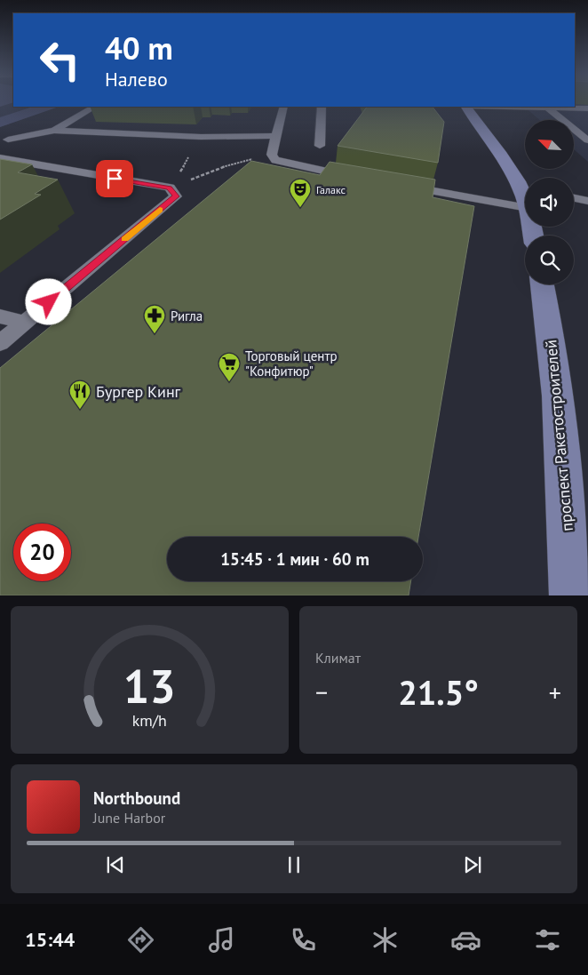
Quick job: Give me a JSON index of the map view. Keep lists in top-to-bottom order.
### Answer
{
  "streets": {
    "main road": ["проспект Ракетостроителей"]
  },
  "places": {
    "theatre": ["Галакс"],
    "pharmacy": ["Ригла"],
    "supermarket": ["Торговый центр \"Конфитюр\""],
    "restaurant": ["Бургер Кинг"]
  },
  "north": "top left",
  "page": {
    "turn": ["40 m", "Налево"],
    "limit": "20",
    "trip": "15:45 · 1 мин · 60 m",
    "tile": "Климат",
    "heat": ["−", "21.5°", "+"],
    "song": ["Northbound", "June Harbor"],
    "tabs": "15:44",
    "gauge": ["13", "km/h"]
  }
}
